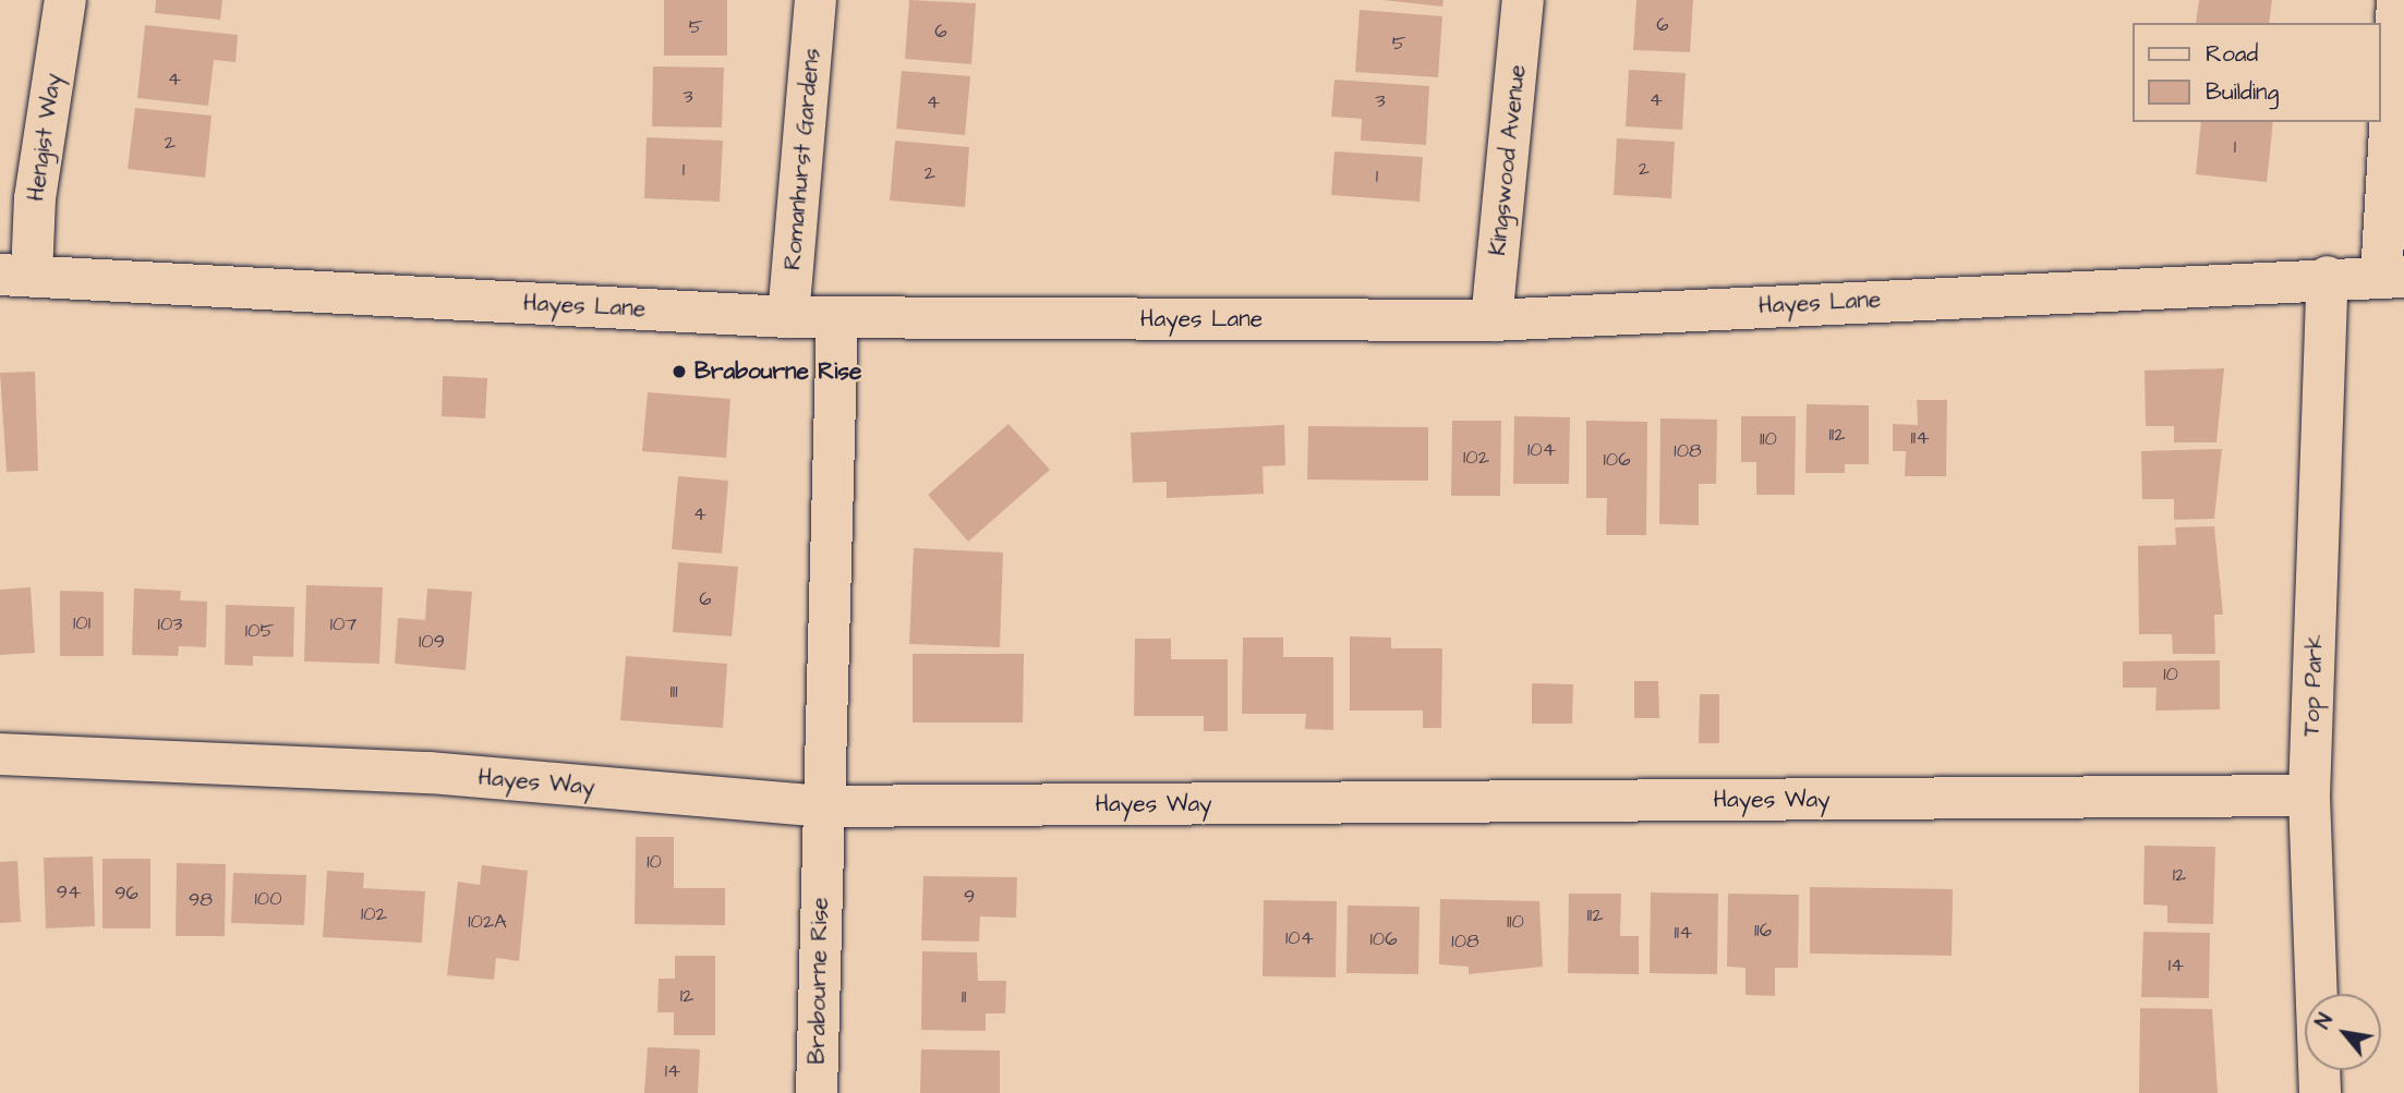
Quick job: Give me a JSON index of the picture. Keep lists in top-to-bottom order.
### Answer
{
  "streets": {
    "street": [
      "Hengist Way",
      "Romanhurst Gardens",
      "Kingswood Avenue",
      "Hayes Lane",
      "Top Park",
      "Hayes Way",
      "Brabourne Rise"
    ]
  },
  "crossings": [
    ["Hengist Way", "Hayes Lane"],
    ["Romanhurst Gardens", "Hayes Lane"],
    ["Kingswood Avenue", "Hayes Lane"],
    ["Hayes Lane", "Top Park"],
    ["Hayes Lane", "Brabourne Rise"],
    ["Top Park", "Hayes Way"],
    ["Hayes Way", "Brabourne Rise"]
  ],
  "places": ["Brabourne Rise"],
  "house_numbers": [
    "6",
    "5",
    "6",
    "5",
    "4",
    "3",
    "4",
    "3",
    "4",
    "2",
    "1",
    "2",
    "1",
    "2",
    "1",
    "112",
    "114",
    "110",
    "104",
    "108",
    "102",
    "106",
    "4",
    "6",
    "101",
    "103",
    "107",
    "105",
    "109",
    "10",
    "111",
    "10",
    "12",
    "94",
    "96",
    "9",
    "100",
    "98",
    "102",
    "112",
    "102A",
    "110",
    "116",
    "114",
    "104",
    "106",
    "108",
    "14",
    "12",
    "11",
    "14"
  ],
  "legend": ["Road", "Building"],
  "north": "top left"
}
